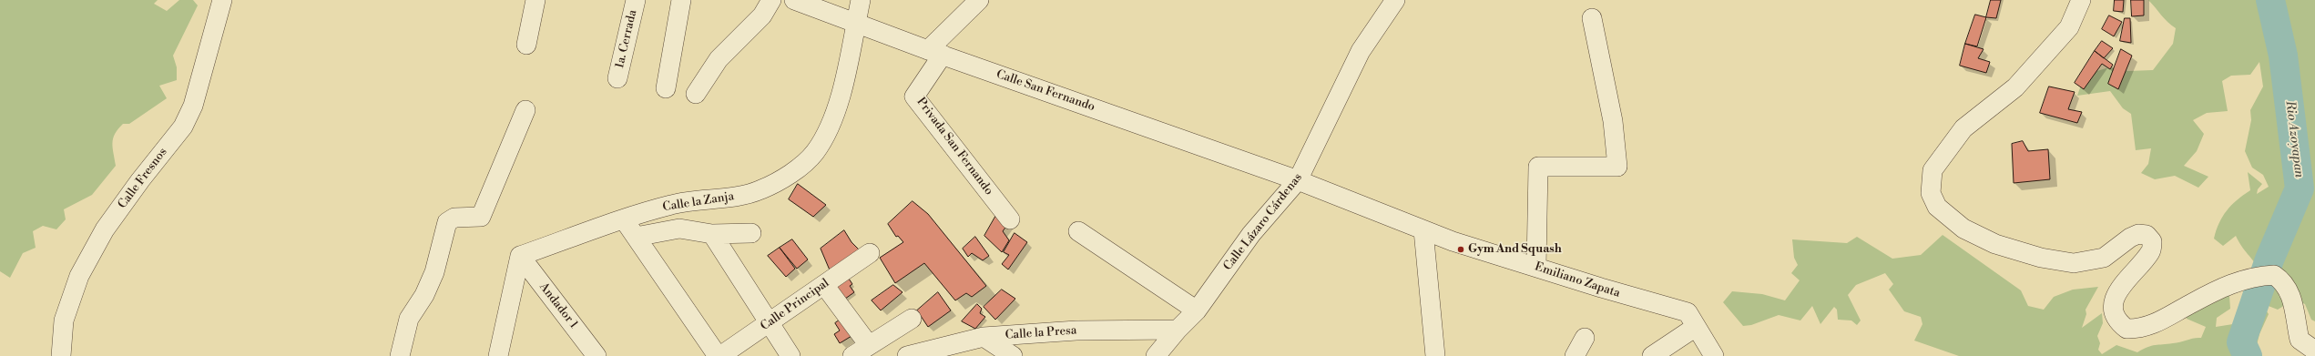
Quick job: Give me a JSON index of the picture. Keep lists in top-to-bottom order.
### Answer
{
  "streets": {
    "street": [
      "1a. Cerrada",
      "Calle San Fernando",
      "Privada San Fernando",
      "Calle Fresnos",
      "Calle la Zanja",
      "Calle Lázaro Cárdenas",
      "Emiliano Zapata",
      "Calle Principal",
      "Andador 1",
      "Calle la Presa"
    ]
  },
  "crossings": [
    ["Calle San Fernando", "Privada San Fernando"],
    ["Calle San Fernando", "Calle la Zanja"],
    ["Calle San Fernando", "Calle Lázaro Cárdenas"],
    ["Calle San Fernando", "Emiliano Zapata"],
    ["Calle la Zanja", "Andador 1"],
    ["Calle Lázaro Cárdenas", "Emiliano Zapata"],
    ["Calle Lázaro Cárdenas", "Calle la Presa"]
  ],
  "water": ["Rio Azoyapan"],
  "places": ["Gym And Squash"]
}
